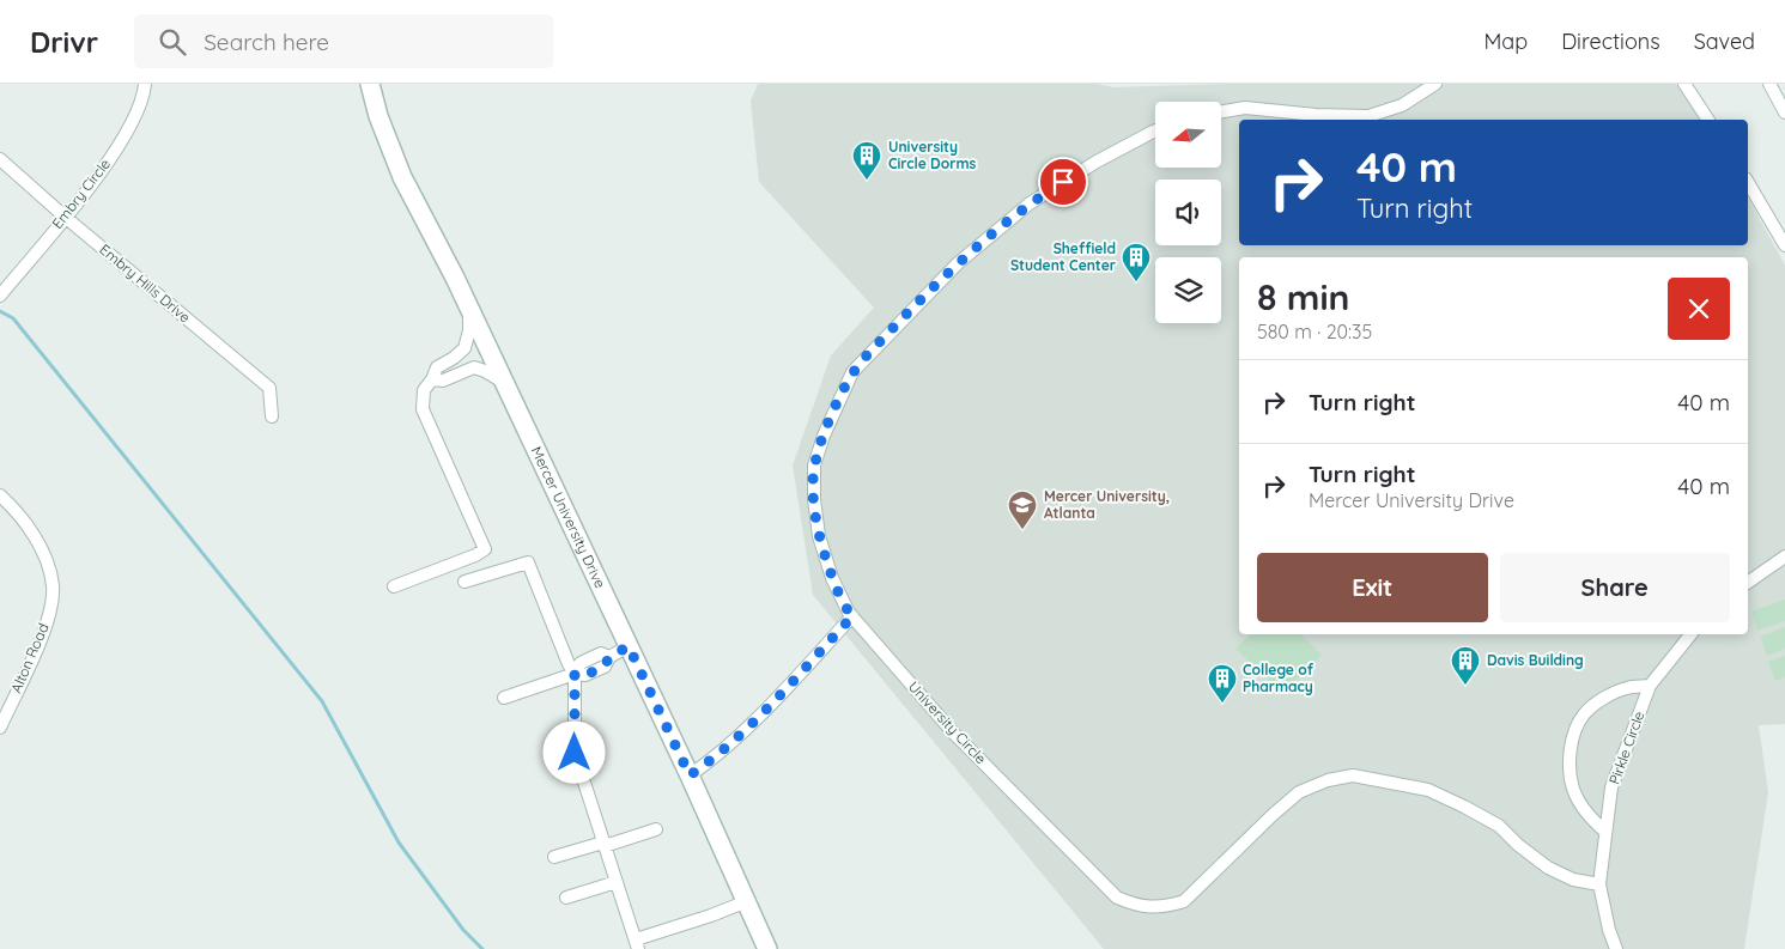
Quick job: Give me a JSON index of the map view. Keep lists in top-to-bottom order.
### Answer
{
  "streets": {
    "street": [
      "Embry Circle",
      "Embry Hills Drive",
      "Mercer University Drive",
      "Alton Road",
      "University Circle",
      "Pirkle Circle"
    ]
  },
  "crossings": [
    ["Embry Circle", "Embry Hills Drive"],
    ["University Circle", "Pirkle Circle"]
  ],
  "places": {
    "building": [
      "University Circle Dorms",
      "Sheffield Student Center",
      "Davis Building",
      "College of Pharmacy"
    ],
    "school or university": ["Mercer University, Atlanta"]
  },
  "north": "left",
  "page": {
    "header": "Drivr",
    "search": "Search here",
    "nav": ["Map", "Directions", "Saved"],
    "turn": ["40 m", "Turn right"],
    "heading": ["8 min", "580 m · 20:35"],
    "list": [
      {
        "name": "Turn right",
        "value": "40 m"
      },
      {
        "name": "Turn right",
        "note": "Mercer University Drive",
        "value": "40 m"
      }
    ],
    "buttons": ["Exit", "Share"]
  }
}
